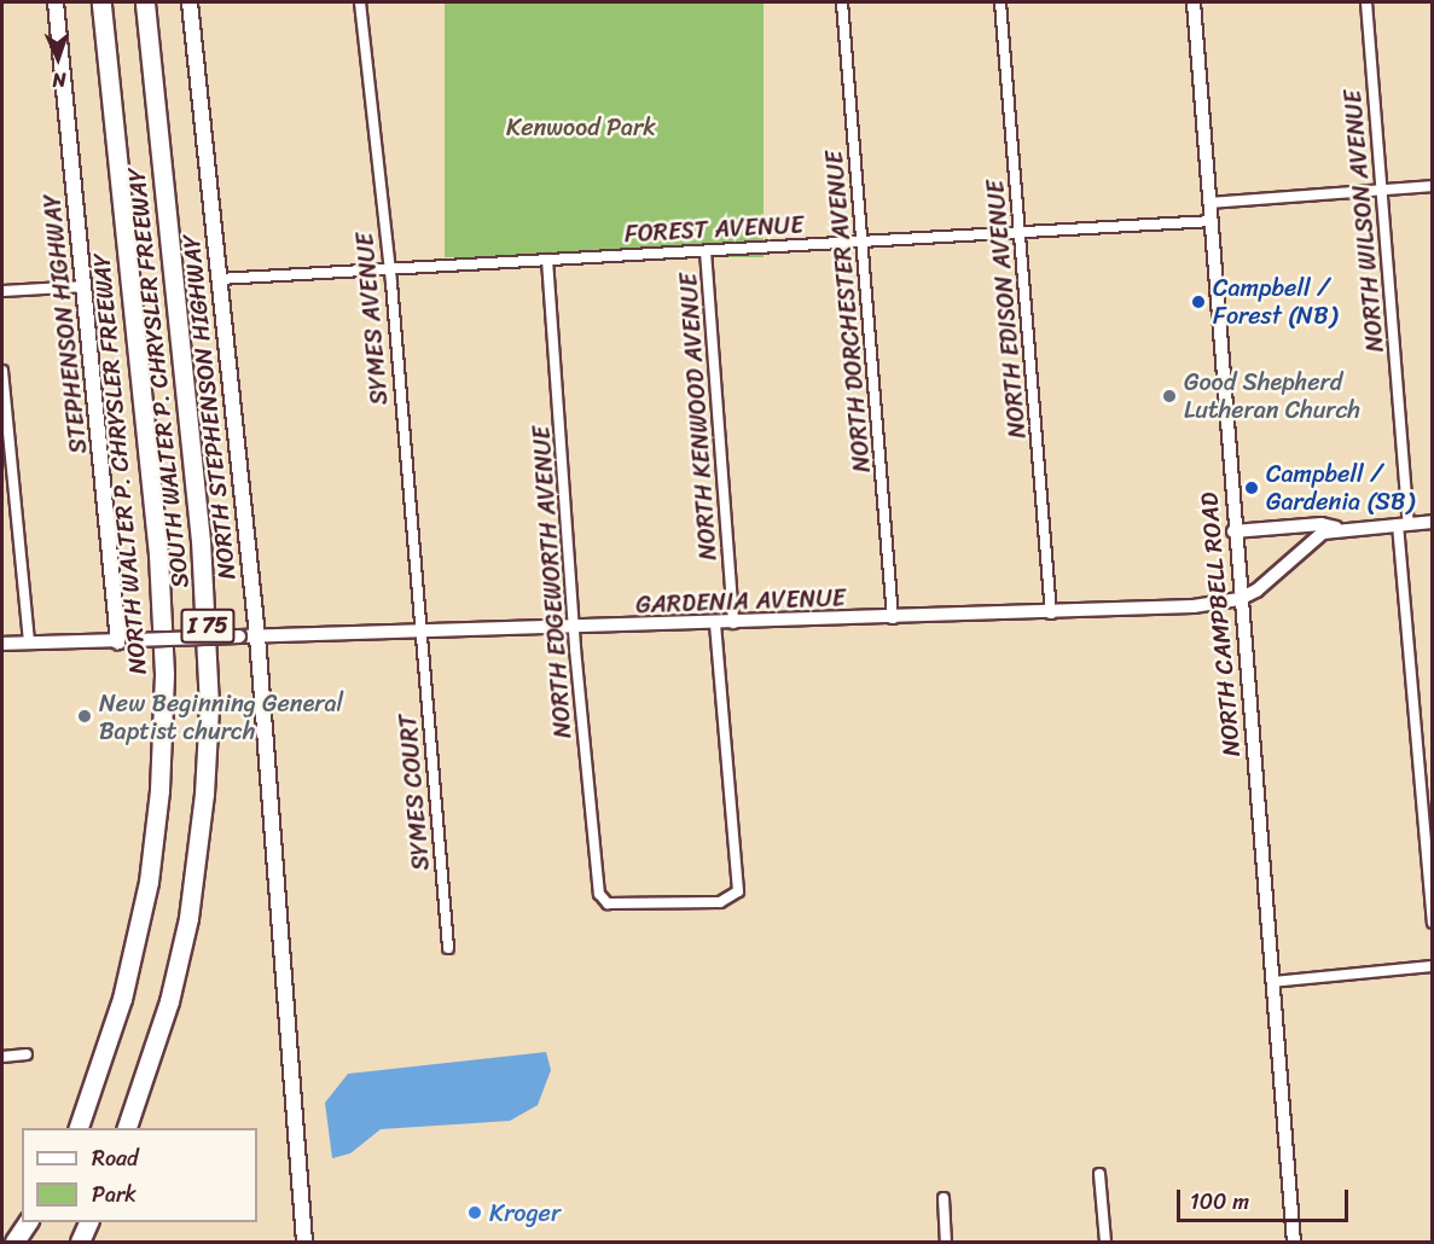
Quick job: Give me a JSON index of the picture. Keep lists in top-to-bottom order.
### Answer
{
  "streets": {
    "highway": ["SOUTH WALTER P. CHRYSLER FREEWAY", "NORTH WALTER P. CHRYSLER FREEWAY", "I 75"],
    "main road": ["STEPHENSON HIGHWAY", "NORTH STEPHENSON HIGHWAY"],
    "street": [
      "NORTH WILSON AVENUE",
      "FOREST AVENUE",
      "NORTH EDISON AVENUE",
      "NORTH DORCHESTER AVENUE",
      "SYMES AVENUE",
      "NORTH KENWOOD AVENUE",
      "NORTH EDGEWORTH AVENUE",
      "GARDENIA AVENUE",
      "NORTH CAMPBELL ROAD",
      "SYMES COURT"
    ]
  },
  "crossings": [
    ["NORTH WILSON AVENUE", "GARDENIA AVENUE"],
    ["FOREST AVENUE", "NORTH EDISON AVENUE"],
    ["FOREST AVENUE", "NORTH DORCHESTER AVENUE"],
    ["FOREST AVENUE", "SYMES AVENUE"],
    ["FOREST AVENUE", "NORTH STEPHENSON HIGHWAY"],
    ["FOREST AVENUE", "NORTH KENWOOD AVENUE"],
    ["FOREST AVENUE", "NORTH EDGEWORTH AVENUE"],
    ["FOREST AVENUE", "NORTH CAMPBELL ROAD"],
    ["NORTH EDISON AVENUE", "GARDENIA AVENUE"],
    ["NORTH DORCHESTER AVENUE", "GARDENIA AVENUE"],
    ["SYMES AVENUE", "GARDENIA AVENUE"],
    ["SYMES AVENUE", "SYMES COURT"],
    ["STEPHENSON HIGHWAY", "GARDENIA AVENUE"],
    ["NORTH STEPHENSON HIGHWAY", "GARDENIA AVENUE"],
    ["NORTH KENWOOD AVENUE", "GARDENIA AVENUE"],
    ["NORTH EDGEWORTH AVENUE", "GARDENIA AVENUE"],
    ["GARDENIA AVENUE", "NORTH CAMPBELL ROAD"],
    ["GARDENIA AVENUE", "SYMES COURT"]
  ],
  "parks": ["Kenwood Park"],
  "places": [
    "Campbell / Forest (NB)",
    "Good Shepherd Lutheran Church",
    "Campbell / Gardenia (SB)",
    "New Beginning General Baptist church",
    "Kroger"
  ],
  "legend": ["Road", "Park"],
  "scale_bar": "100 m",
  "north": "bottom"
}
